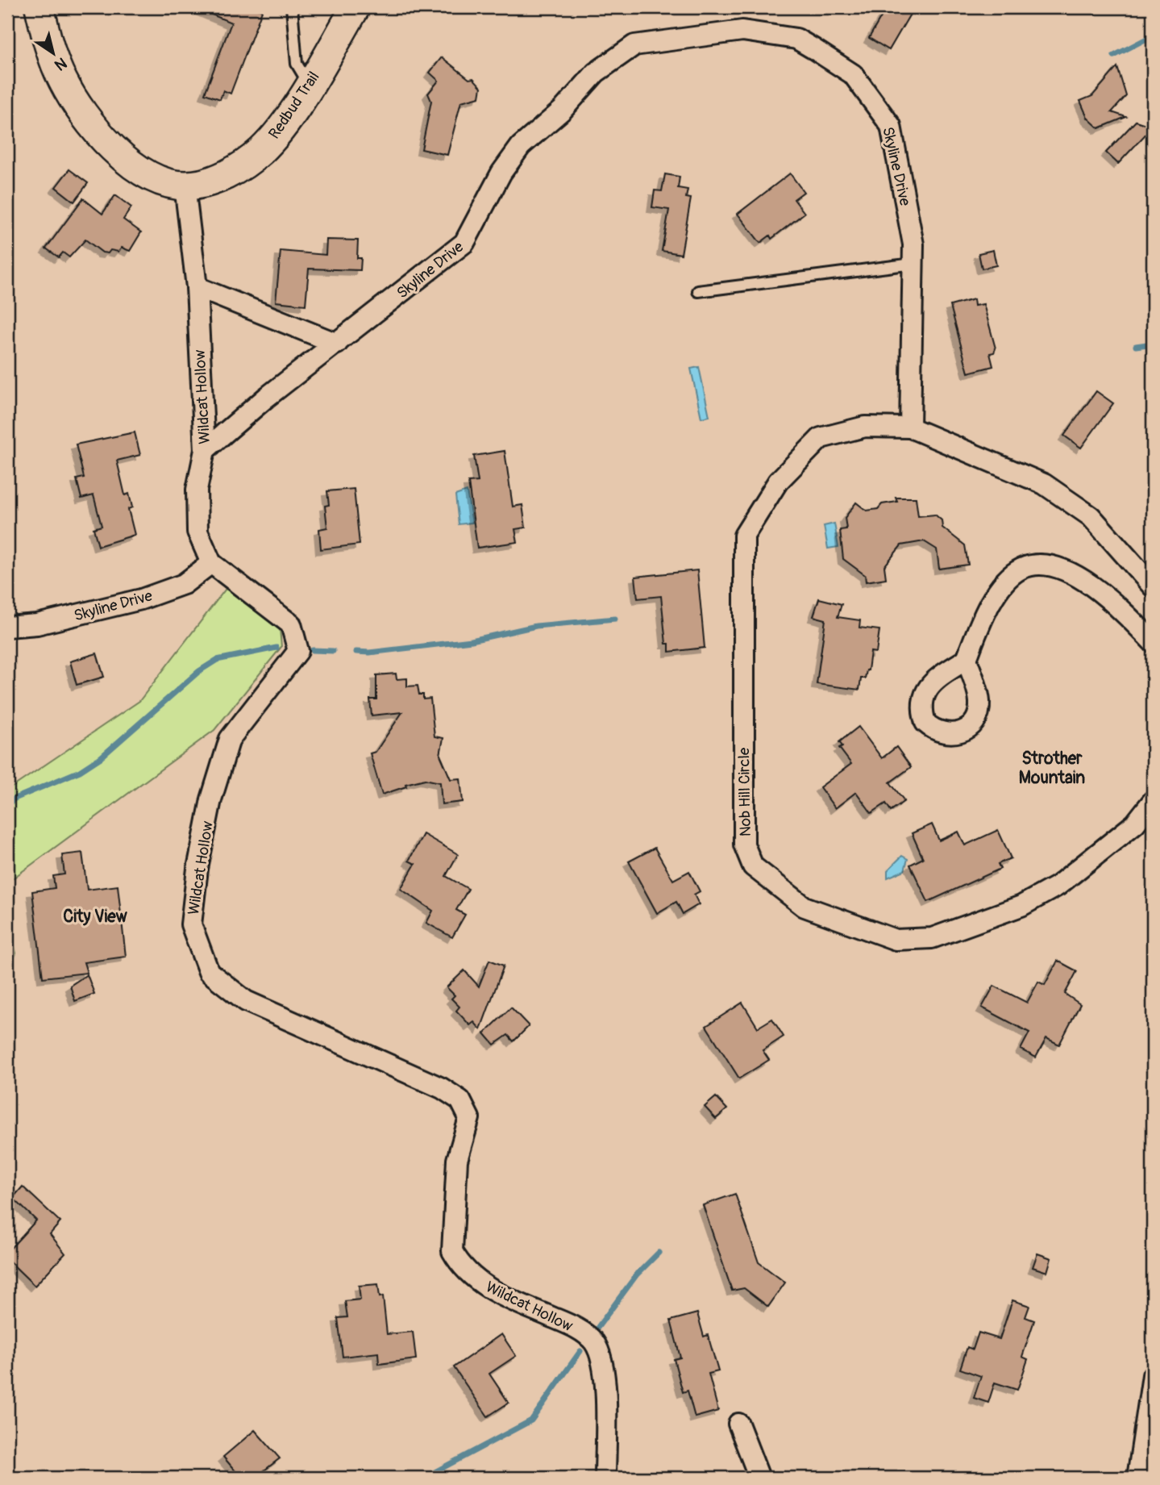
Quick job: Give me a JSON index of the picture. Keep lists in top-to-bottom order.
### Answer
{
  "streets": {
    "street": [
      "Redbud Trail",
      "Skyline Drive",
      "Wildcat Hollow",
      "Nob Hill Circle"
    ]
  },
  "crossings": [
    ["Redbud Trail", "Wildcat Hollow"],
    ["Skyline Drive", "Wildcat Hollow"],
    ["Skyline Drive", "Nob Hill Circle"]
  ],
  "districts": ["Strother Mountain", "City View"],
  "north": "bottom right"
}
